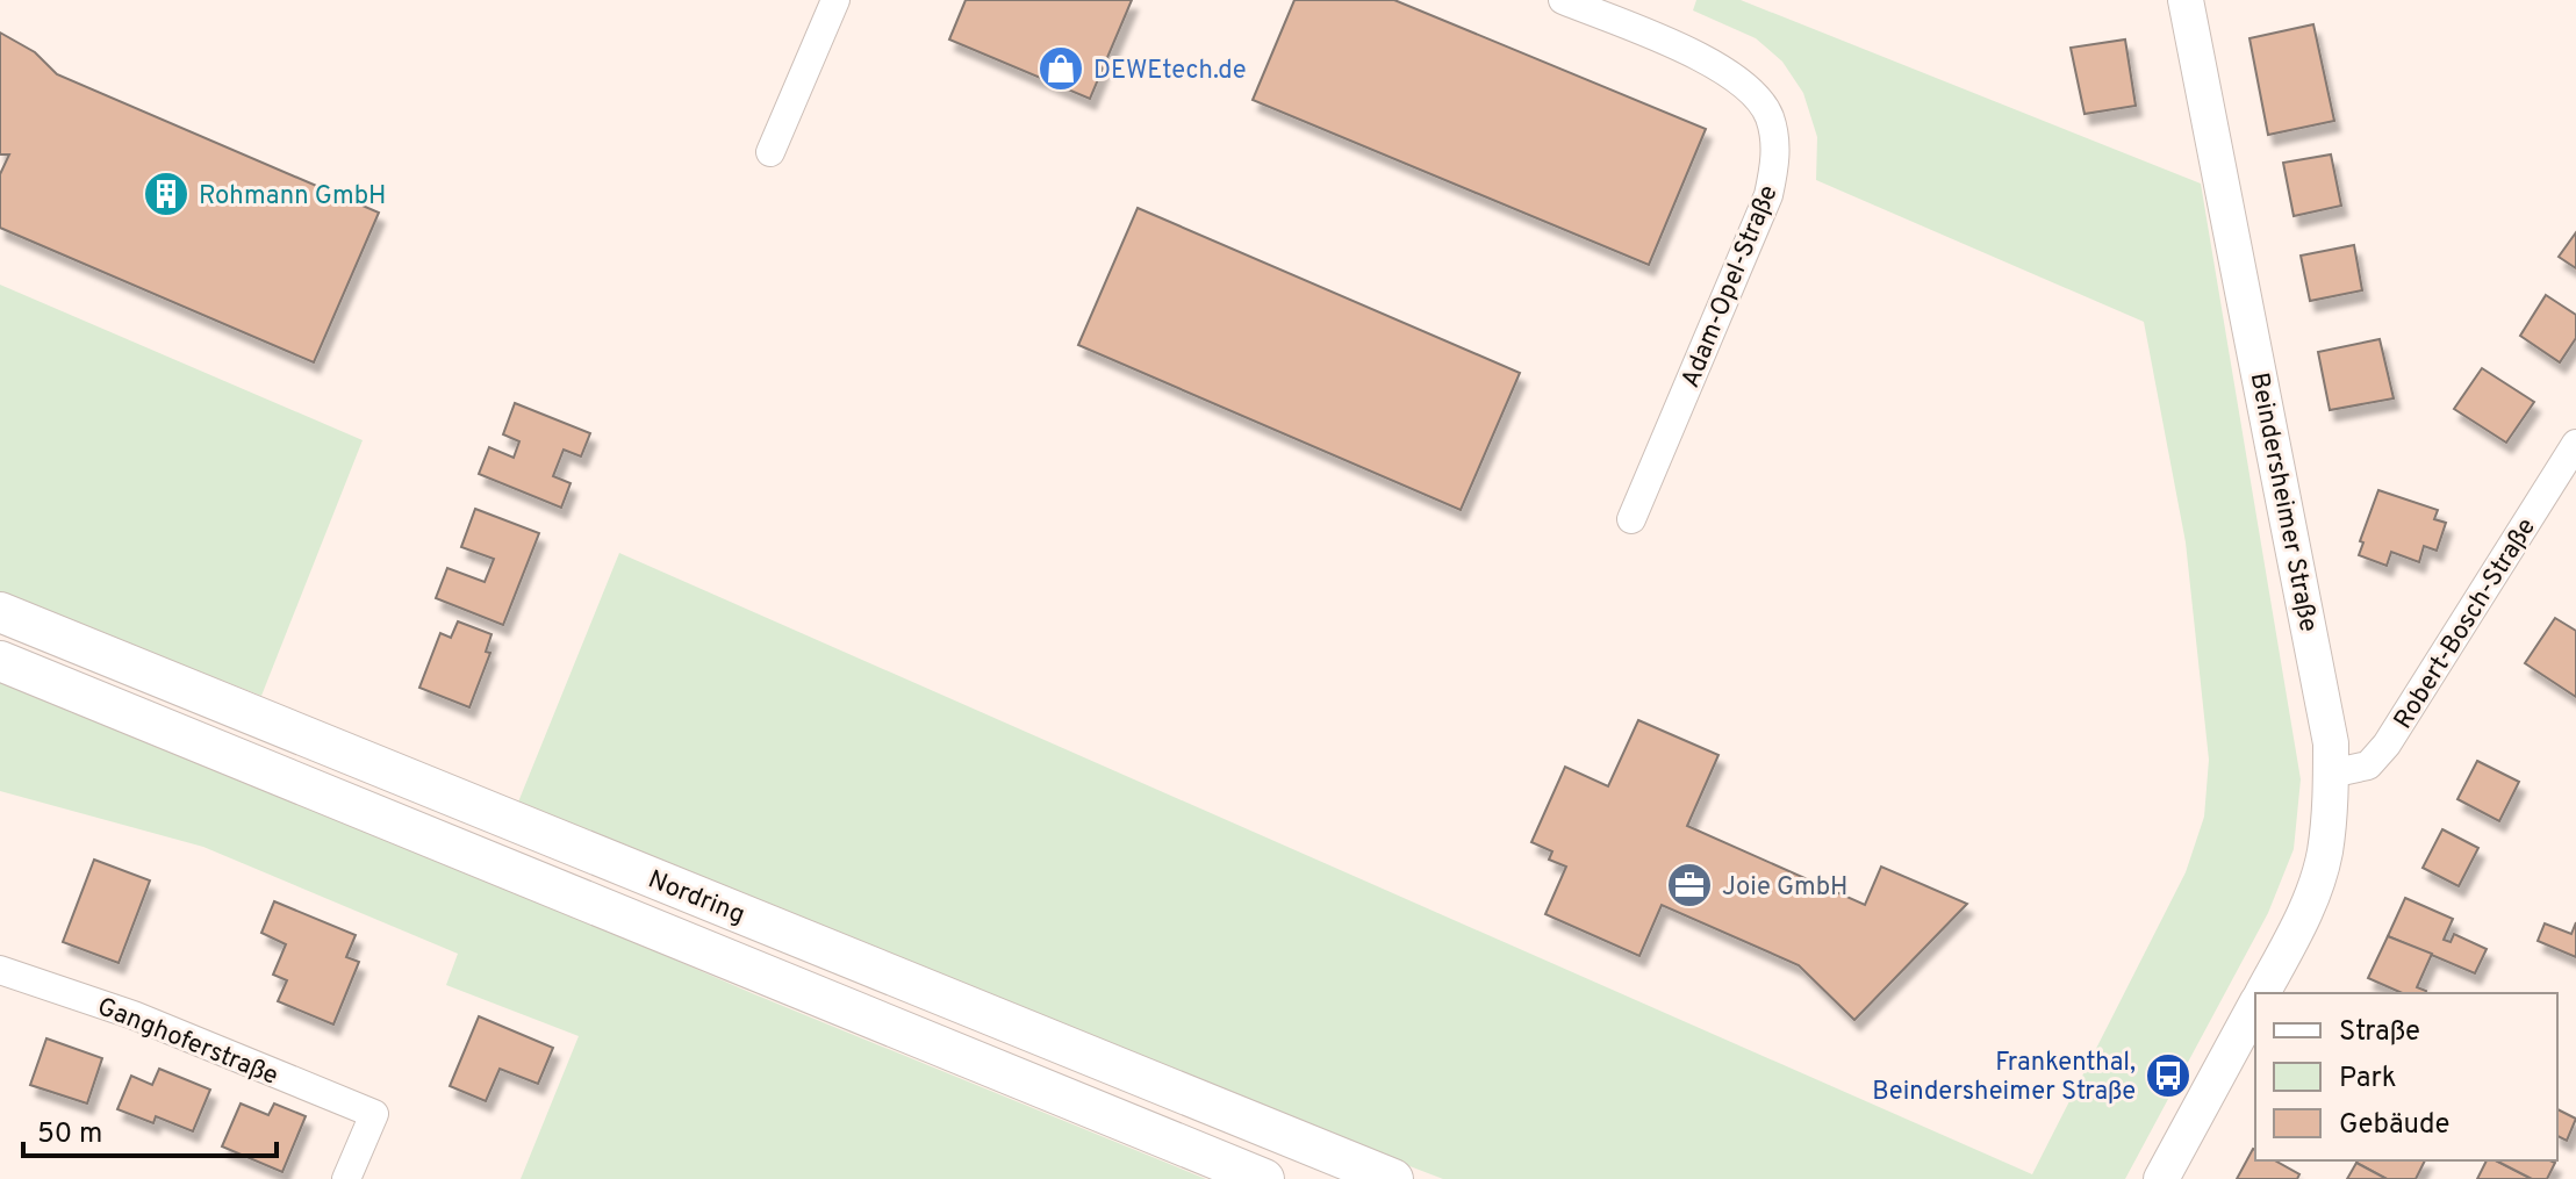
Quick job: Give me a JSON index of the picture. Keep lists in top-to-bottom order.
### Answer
{
  "streets": {
    "main road": ["Nordring"],
    "street": [
      "Adam-Opel-Straße",
      "Beindersheimer Straße",
      "Robert-Bosch-Straße",
      "Ganghoferstraße"
    ]
  },
  "crossings": [
    ["Beindersheimer Straße", "Robert-Bosch-Straße"]
  ],
  "places": {
    "shop": ["DEWEtech.de"],
    "building": ["Rohmann GmbH"],
    "office": ["Joie GmbH"],
    "bus stop": ["Frankenthal, Beindersheimer Straße"]
  },
  "legend": ["Straße", "Park", "Gebäude"],
  "scale_bar": "50 m"
}
